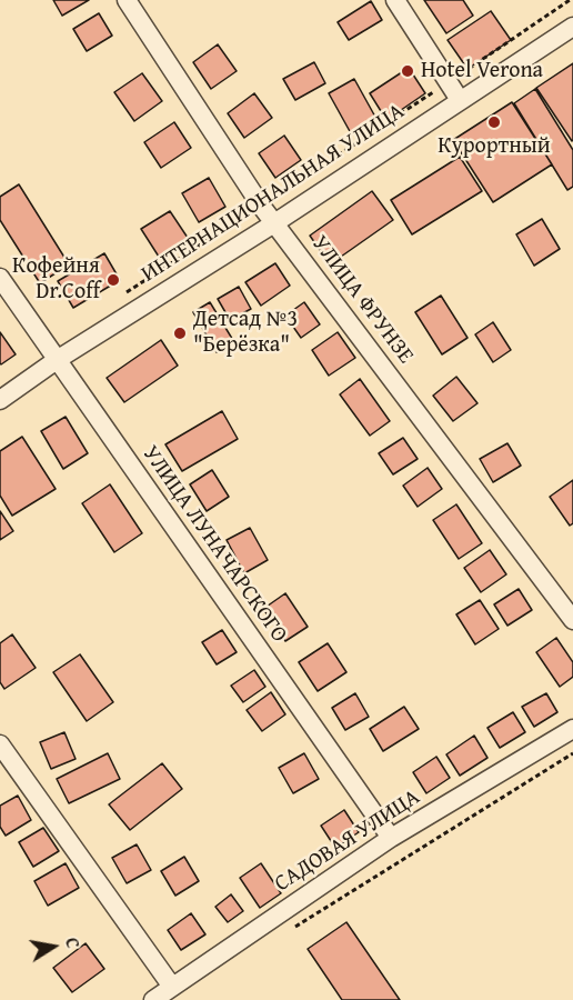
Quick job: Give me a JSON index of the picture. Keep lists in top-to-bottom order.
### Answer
{
  "streets": {
    "street": [
      "ИНТЕРНАЦИОНАЛЬНАЯ УЛИЦА",
      "УЛИЦА ФРУНЗЕ",
      "УЛИЦА ЛУНАЧАРСКОГО",
      "САДОВАЯ УЛИЦА"
    ]
  },
  "crossings": [
    ["ИНТЕРНАЦИОНАЛЬНАЯ УЛИЦА", "УЛИЦА ФРУНЗЕ"],
    ["ИНТЕРНАЦИОНАЛЬНАЯ УЛИЦА", "УЛИЦА ЛУНАЧАРСКОГО"],
    ["УЛИЦА ЛУНАЧАРСКОГО", "САДОВАЯ УЛИЦА"]
  ],
  "places": [
    "Hotel Verona",
    "Курортный",
    "Кофейня Dr.Coff",
    "Детсад №3 \"Берёзка\""
  ],
  "north": "right"
}
